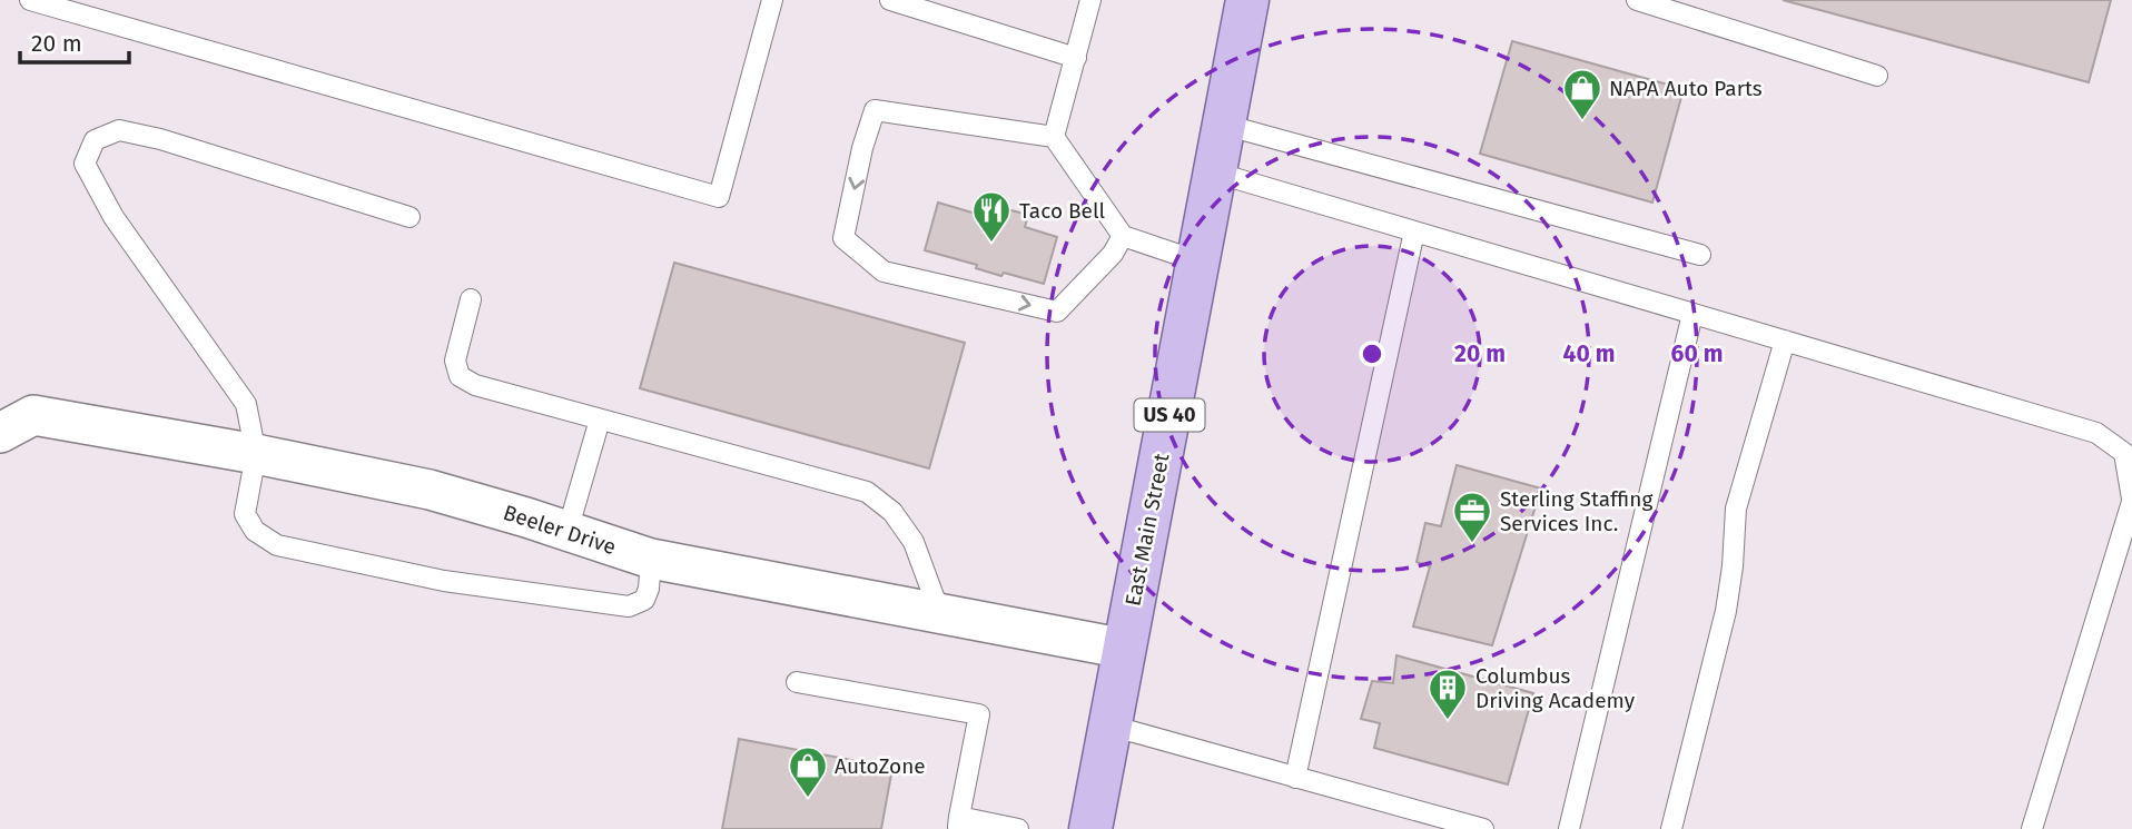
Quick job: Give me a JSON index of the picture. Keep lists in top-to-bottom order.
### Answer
{
  "streets": {
    "main road": ["US 40", "East Main Street"],
    "street": ["Beeler Drive"]
  },
  "crossings": [
    ["Beeler Drive", "East Main Street"]
  ],
  "places": {
    "shop": ["NAPA Auto Parts", "AutoZone"],
    "restaurant": ["Taco Bell"],
    "office": ["Sterling Staffing Services Inc."],
    "building": ["Columbus Driving Academy"]
  },
  "scale_bar": "20 m",
  "rings": ["20 m", "40 m", "60 m"]
}
